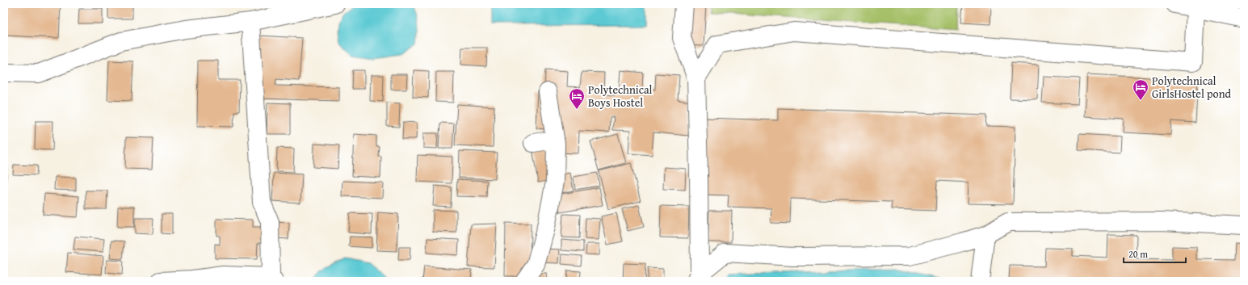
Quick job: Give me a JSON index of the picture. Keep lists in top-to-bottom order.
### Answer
{
  "places": {
    "hotel": ["Polytechnical GirlsHostel pond", "Polytechnical Boys Hostel"]
  },
  "scale_bar": "20 m"
}
